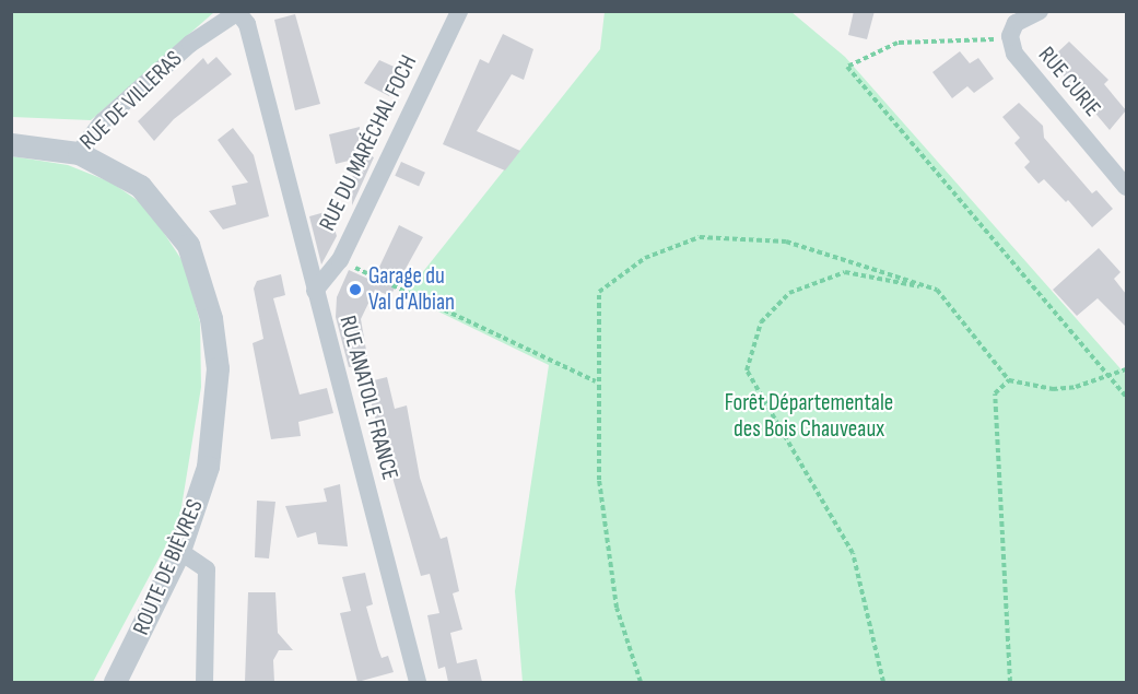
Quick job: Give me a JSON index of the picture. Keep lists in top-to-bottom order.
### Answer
{
  "streets": {
    "street": [
      "RUE CURIE",
      "RUE DE VILLERAS",
      "RUE DU MARÉCHAL FOCH",
      "RUE ANATOLE FRANCE",
      "ROUTE DE BIÈVRES"
    ]
  },
  "crossings": [
    ["RUE DE VILLERAS", "RUE ANATOLE FRANCE"],
    ["RUE DE VILLERAS", "ROUTE DE BIÈVRES"],
    ["RUE DU MARÉCHAL FOCH", "RUE ANATOLE FRANCE"]
  ],
  "parks": ["Forêt Départementale des Bois Chauveaux"],
  "places": ["Garage du Val d'Albian"]
}
